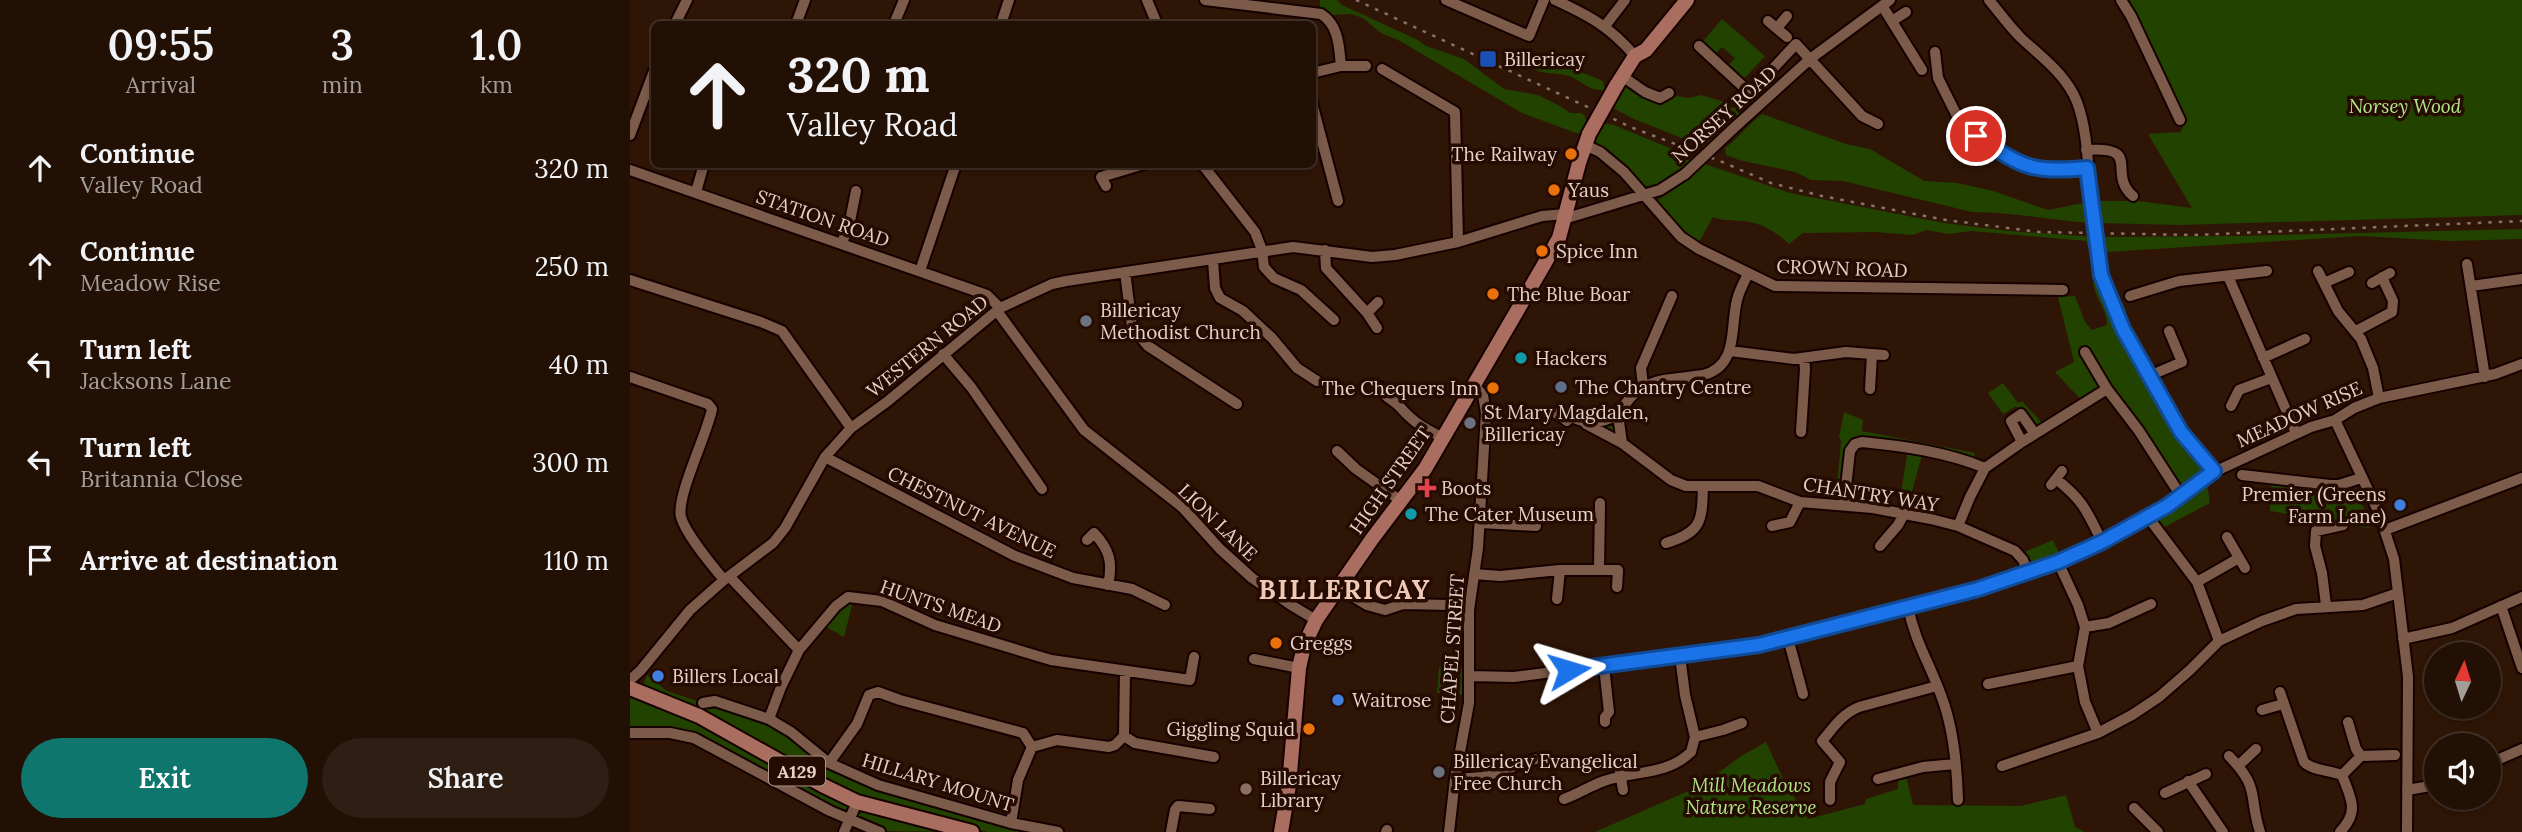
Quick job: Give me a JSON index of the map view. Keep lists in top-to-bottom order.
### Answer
{
  "streets": {
    "main road": ["HIGH STREET", "A129"],
    "street": [
      "NORSEY ROAD",
      "STATION ROAD",
      "CROWN ROAD",
      "WESTERN ROAD",
      "MEADOW RISE",
      "CHANTRY WAY",
      "CHESTNUT AVENUE",
      "LION LANE",
      "HUNTS MEAD",
      "CHAPEL STREET",
      "HILLARY MOUNT"
    ]
  },
  "crossings": [
    ["NORSEY ROAD", "CROWN ROAD"],
    ["NORSEY ROAD", "WESTERN ROAD"],
    ["NORSEY ROAD", "HIGH STREET"],
    ["STATION ROAD", "WESTERN ROAD"],
    ["STATION ROAD", "LION LANE"],
    ["CROWN ROAD", "HIGH STREET"],
    ["WESTERN ROAD", "HIGH STREET"],
    ["WESTERN ROAD", "CHESTNUT AVENUE"],
    ["WESTERN ROAD", "LION LANE"],
    ["MEADOW RISE", "CHANTRY WAY"],
    ["MEADOW RISE", "CHAPEL STREET"],
    ["HIGH STREET", "LION LANE"],
    ["HIGH STREET", "CHAPEL STREET"],
    ["HUNTS MEAD", "HILLARY MOUNT"]
  ],
  "districts": ["BILLERICAY"],
  "parks": ["Norsey Wood", "Mill Meadows Nature Reserve"],
  "places": {
    "transit": ["Billericay"],
    "other": [
      "The Railway",
      "Yaus",
      "Spice Inn",
      "The Blue Boar",
      "Billericay Methodist Church",
      "Hackers",
      "The Chantry Centre",
      "The Chequers Inn",
      "St Mary Magdalen, Billericay",
      "Premier (Greens Farm Lane)",
      "The Cater Museum",
      "Greggs",
      "Billers Local",
      "Waitrose",
      "Giggling Squid",
      "Billericay Evangelical Free Church",
      "Billericay Library"
    ],
    "health": ["Boots"]
  },
  "north": "top",
  "page": {
    "eta": [
      "09:55",
      "Arrival",
      "3",
      "min",
      "1.0",
      "km"
    ],
    "turn": ["320 m", "Valley Road"],
    "list": [
      {
        "name": "Continue",
        "note": "Valley Road",
        "value": "320 m"
      },
      {
        "name": "Continue",
        "note": "Meadow Rise",
        "value": "250 m"
      },
      {
        "name": "Turn left",
        "note": "Jacksons Lane",
        "value": "40 m"
      },
      {
        "name": "Turn left",
        "note": "Britannia Close",
        "value": "300 m"
      },
      {
        "name": "Arrive at destination",
        "value": "110 m"
      }
    ],
    "buttons": ["Exit", "Share"]
  }
}
